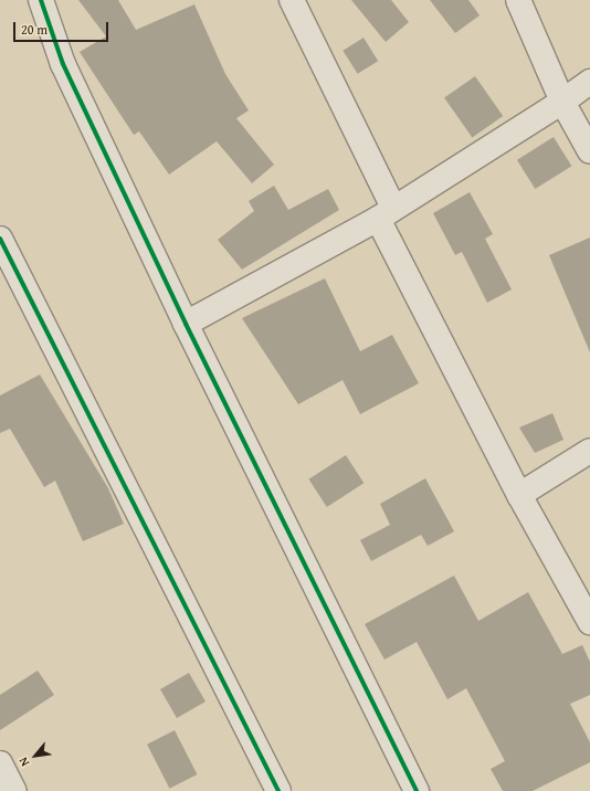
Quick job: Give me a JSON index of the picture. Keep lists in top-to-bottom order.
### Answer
{
  "scale_bar": "20 m",
  "north": "bottom left"
}
